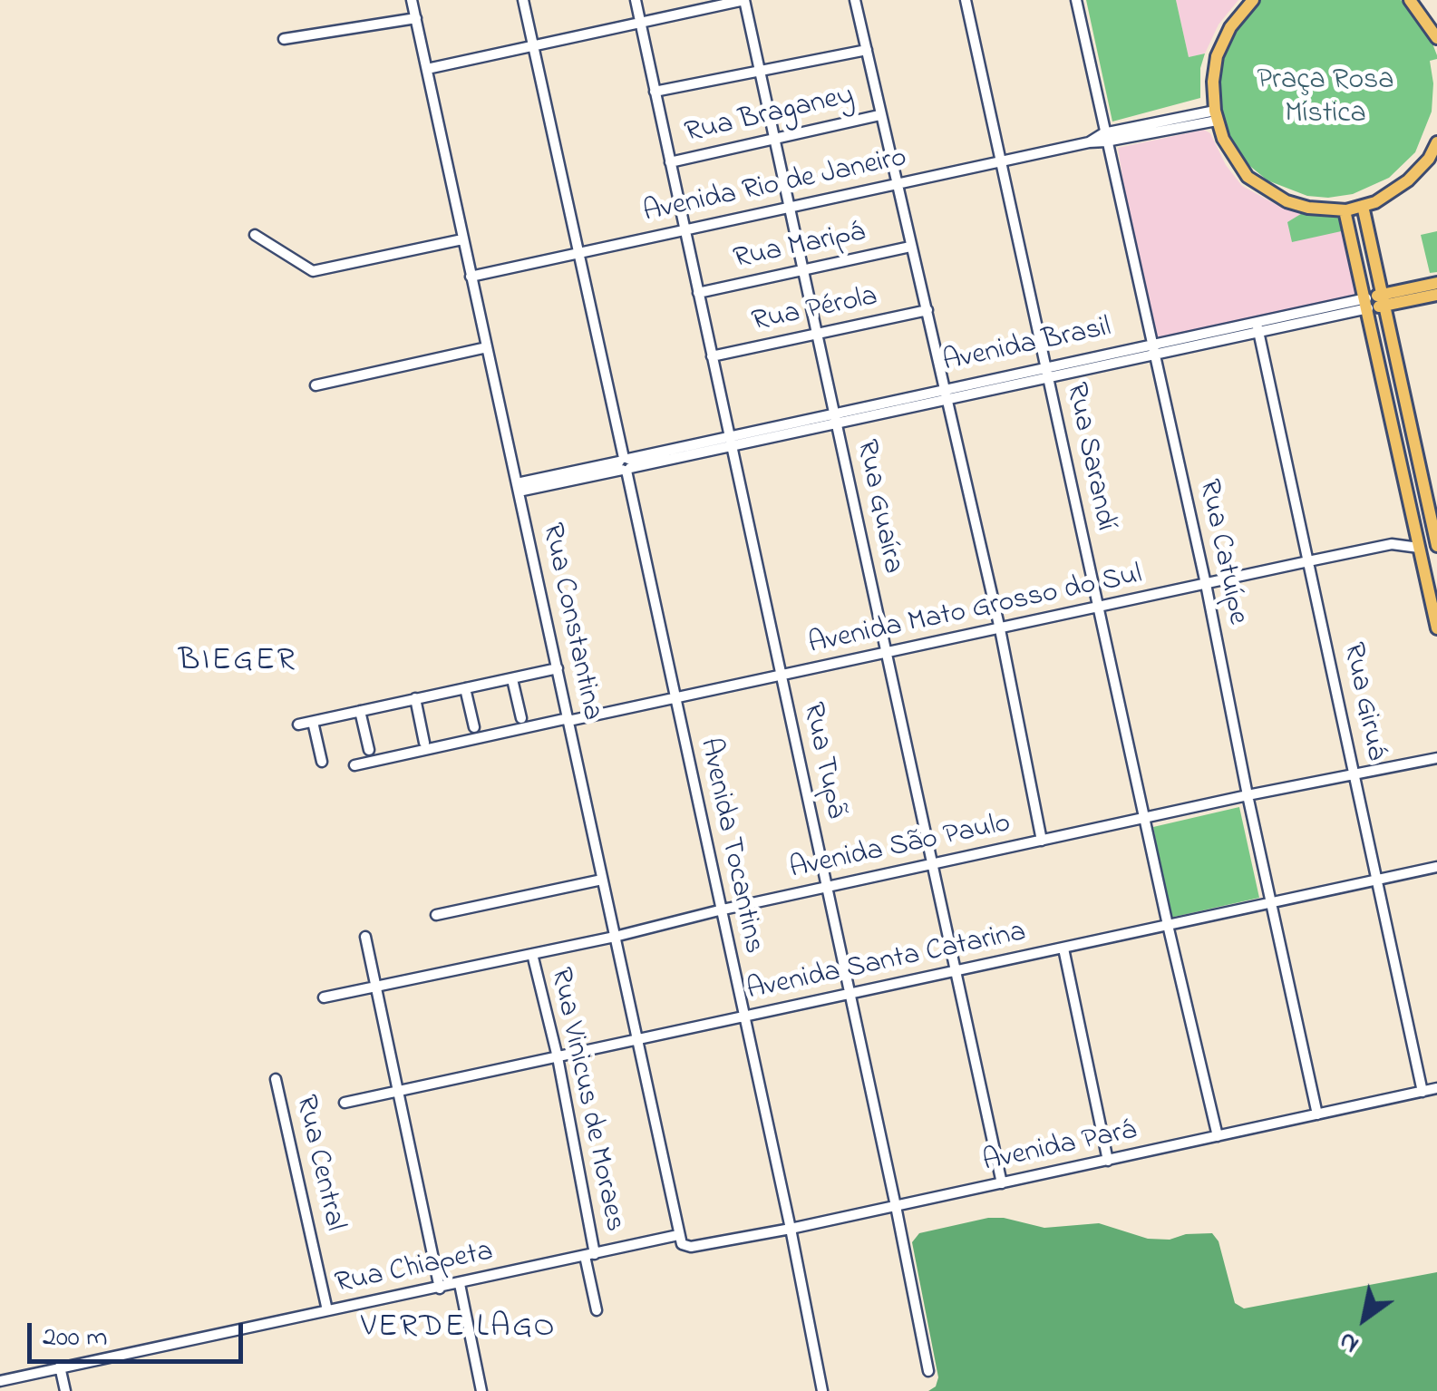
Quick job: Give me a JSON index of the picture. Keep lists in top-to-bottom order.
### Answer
{
  "streets": {
    "main road": ["Avenida Brasil"],
    "street": [
      "Rua Braganey",
      "Avenida Rio de Janeiro",
      "Rua Maripá",
      "Rua Pérola",
      "Rua Sarandí",
      "Rua Guaíra",
      "Rua Catuípe",
      "Avenida Mato Grosso do Sul",
      "Rua Constantina",
      "Rua Giruá",
      "Rua Tupã",
      "Avenida Tocantins",
      "Avenida São Paulo",
      "Avenida Santa Catarina",
      "Rua Vinicus de Moraes",
      "Avenida Pará",
      "Rua Central",
      "Rua Chiapeta"
    ]
  },
  "crossings": [
    ["Rua Braganey", "Rua Guaíra"],
    ["Rua Braganey", "Rua Tupã"],
    ["Avenida Rio de Janeiro", "Rua Sarandí"],
    ["Avenida Rio de Janeiro", "Rua Guaíra"],
    ["Avenida Rio de Janeiro", "Rua Catuípe"],
    ["Avenida Rio de Janeiro", "Rua Constantina"],
    ["Avenida Rio de Janeiro", "Rua Tupã"],
    ["Avenida Rio de Janeiro", "Avenida Tocantins"],
    ["Rua Maripá", "Rua Guaíra"],
    ["Rua Maripá", "Rua Tupã"],
    ["Rua Pérola", "Rua Guaíra"],
    ["Rua Pérola", "Rua Tupã"],
    ["Avenida Brasil", "Rua Sarandí"],
    ["Avenida Brasil", "Rua Guaíra"],
    ["Avenida Brasil", "Rua Catuípe"],
    ["Avenida Brasil", "Rua Constantina"],
    ["Avenida Brasil", "Rua Giruá"],
    ["Avenida Brasil", "Rua Tupã"],
    ["Avenida Brasil", "Avenida Tocantins"],
    ["Rua Sarandí", "Avenida Mato Grosso do Sul"],
    ["Rua Sarandí", "Avenida São Paulo"],
    ["Rua Sarandí", "Avenida Santa Catarina"],
    ["Rua Sarandí", "Avenida Pará"],
    ["Rua Guaíra", "Avenida Mato Grosso do Sul"],
    ["Rua Guaíra", "Avenida São Paulo"],
    ["Rua Guaíra", "Avenida Santa Catarina"],
    ["Rua Guaíra", "Avenida Pará"],
    ["Rua Catuípe", "Avenida Mato Grosso do Sul"],
    ["Rua Catuípe", "Avenida São Paulo"],
    ["Rua Catuípe", "Avenida Santa Catarina"],
    ["Rua Catuípe", "Avenida Pará"],
    ["Avenida Mato Grosso do Sul", "Rua Constantina"],
    ["Avenida Mato Grosso do Sul", "Rua Giruá"],
    ["Avenida Mato Grosso do Sul", "Rua Tupã"],
    ["Avenida Mato Grosso do Sul", "Avenida Tocantins"],
    ["Rua Constantina", "Avenida São Paulo"],
    ["Rua Constantina", "Avenida Santa Catarina"],
    ["Rua Constantina", "Avenida Pará"],
    ["Rua Constantina", "Rua Chiapeta"],
    ["Rua Giruá", "Avenida São Paulo"],
    ["Rua Giruá", "Avenida Santa Catarina"],
    ["Rua Giruá", "Avenida Pará"],
    ["Rua Tupã", "Avenida São Paulo"],
    ["Rua Tupã", "Avenida Santa Catarina"],
    ["Rua Tupã", "Avenida Pará"],
    ["Avenida Tocantins", "Avenida São Paulo"],
    ["Avenida Tocantins", "Avenida Santa Catarina"],
    ["Avenida Tocantins", "Avenida Pará"],
    ["Avenida São Paulo", "Rua Vinicus de Moraes"],
    ["Avenida Santa Catarina", "Rua Vinicus de Moraes"],
    ["Rua Vinicus de Moraes", "Rua Chiapeta"],
    ["Avenida Pará", "Rua Chiapeta"],
    ["Rua Central", "Rua Chiapeta"]
  ],
  "districts": ["BIEGER", "VERDE LAGO"],
  "parks": ["Praça Rosa Mística"],
  "scale_bar": "200 m",
  "north": "bottom left"
}
